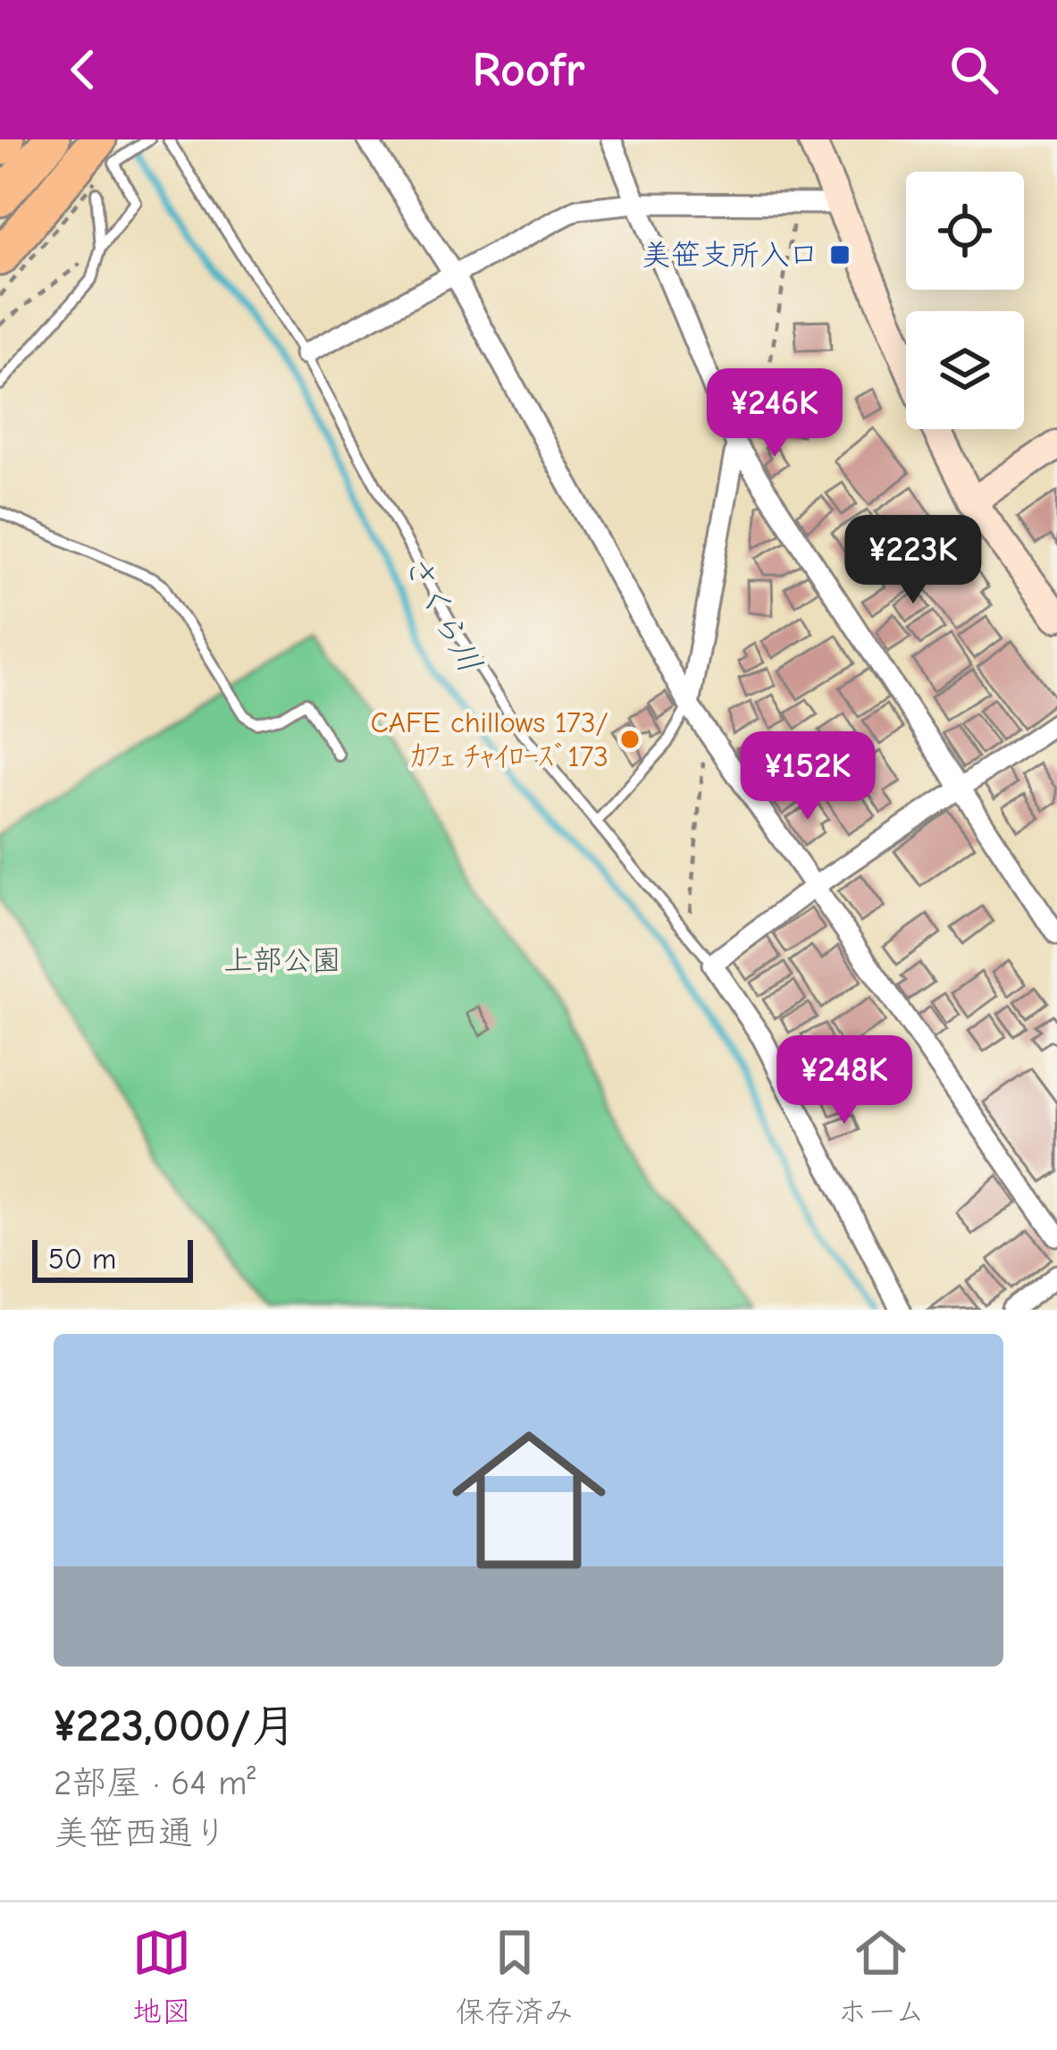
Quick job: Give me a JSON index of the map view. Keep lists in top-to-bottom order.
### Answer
{
  "water": ["さくら川"],
  "parks": ["上部公園"],
  "places": {
    "transit": ["美笹支所入口"],
    "other": ["CAFE chillows 173/ ｶﾌｪ ﾁｬｲﾛｰｽﾞ173"]
  },
  "scale_bar": "50 m",
  "page": {
    "header": "Roofr",
    "price": [
      "¥246K",
      "¥223K",
      "¥152K",
      "¥248K"
    ],
    "scale": "50 m",
    "list": [
      {
        "name": "¥223,000/月",
        "note": "2部屋 · 64 m² · 美笹西通り"
      }
    ],
    "tabs": ["地図", "保存済み", "ホーム"]
  }
}
